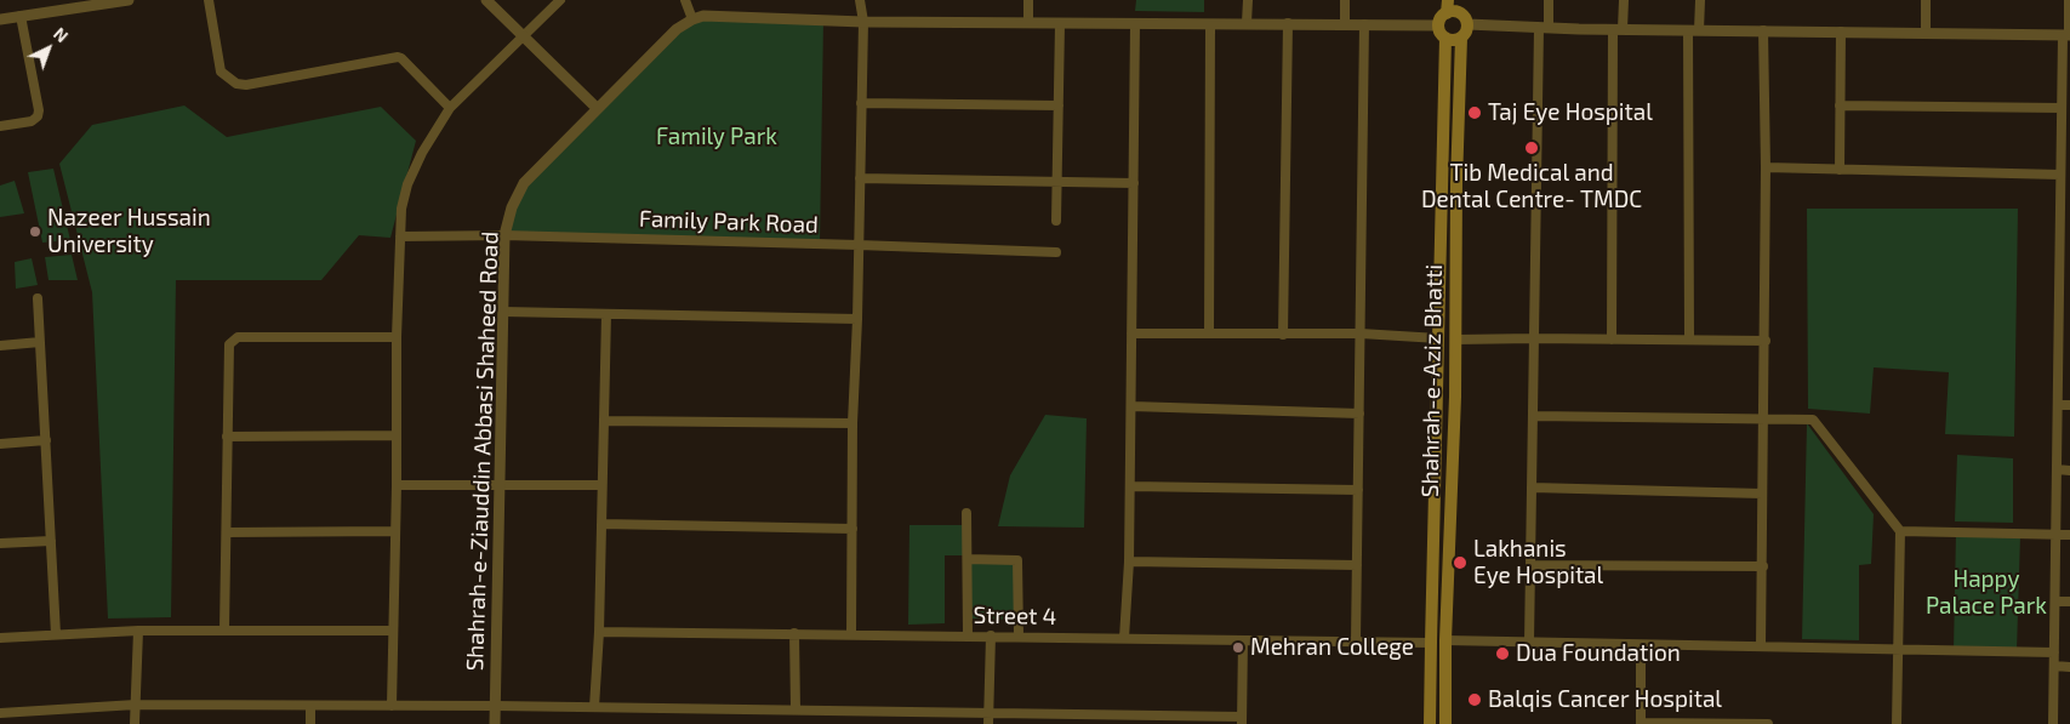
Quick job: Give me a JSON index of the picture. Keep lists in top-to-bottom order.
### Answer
{
  "streets": {
    "main road": ["Shahrah-e-Aziz Bhatti"],
    "street": ["Family Park Road", "Shahrah-e-Ziauddin Abbasi Shaheed Road", "Street 4"]
  },
  "crossings": [
    ["Family Park Road", "Shahrah-e-Ziauddin Abbasi Shaheed Road"],
    ["Shahrah-e-Aziz Bhatti", "Street 4"]
  ],
  "parks": ["Family Park", "Happy Palace Park"],
  "places": [
    "Taj Eye Hospital",
    "Tib Medical and Dental Centre- TMDC",
    "Nazeer Hussain University",
    "Lakhanis Eye Hospital",
    "Mehran College",
    "Dua Foundation",
    "Balqis Cancer Hospital"
  ],
  "north": "top right"
}
